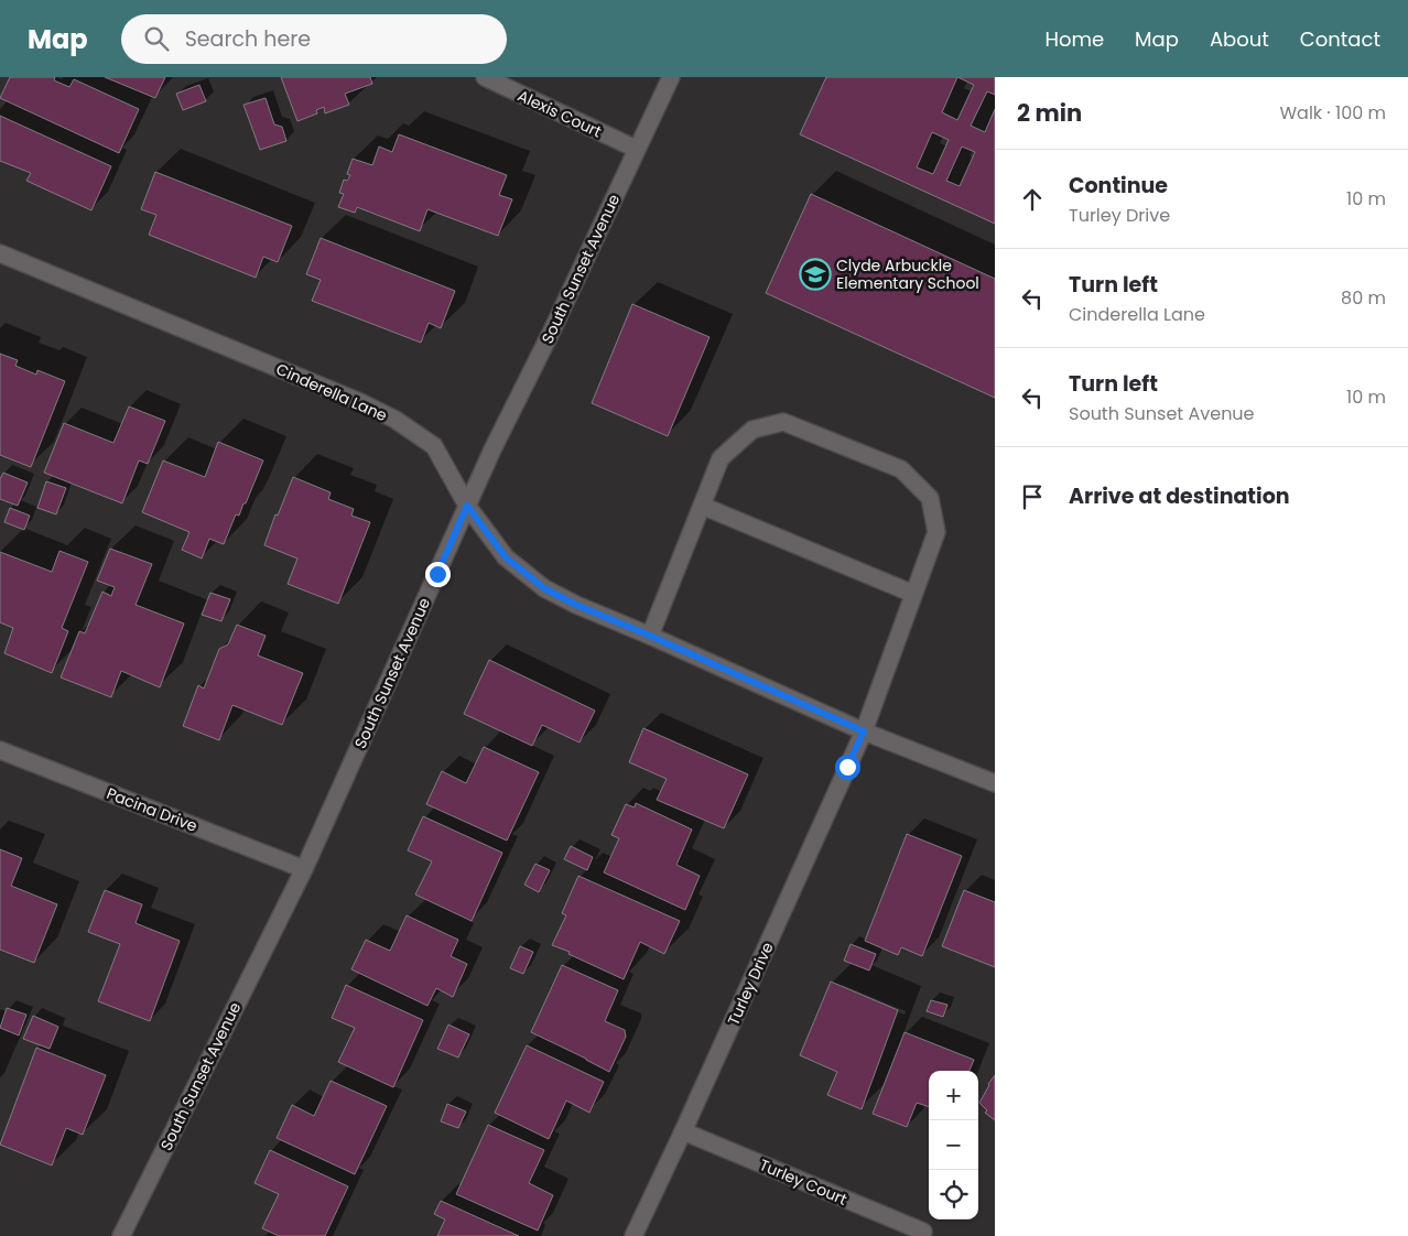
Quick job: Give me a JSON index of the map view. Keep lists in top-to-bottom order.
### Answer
{
  "streets": {
    "street": [
      "Alexis Court",
      "South Sunset Avenue",
      "Cinderella Lane",
      "Pacina Drive",
      "Turley Drive",
      "Turley Court"
    ]
  },
  "crossings": [
    ["Alexis Court", "South Sunset Avenue"],
    ["South Sunset Avenue", "Cinderella Lane"],
    ["South Sunset Avenue", "Pacina Drive"],
    ["Cinderella Lane", "Turley Drive"],
    ["Turley Drive", "Turley Court"]
  ],
  "places": {
    "school or university": ["Clyde Arbuckle Elementary School"]
  },
  "page": {
    "header": "Map",
    "search": "Search here",
    "nav": [
      "Home",
      "Map",
      "About",
      "Contact"
    ],
    "heading": ["2 min", "Walk · 100 m"],
    "list": [
      ["Continue", "Turley Drive", "10 m"],
      ["Turn left", "Cinderella Lane", "80 m"],
      ["Turn left", "South Sunset Avenue", "10 m"],
      "Arrive at destination"
    ],
    "map_buttons": ["+", "−"]
  }
}
